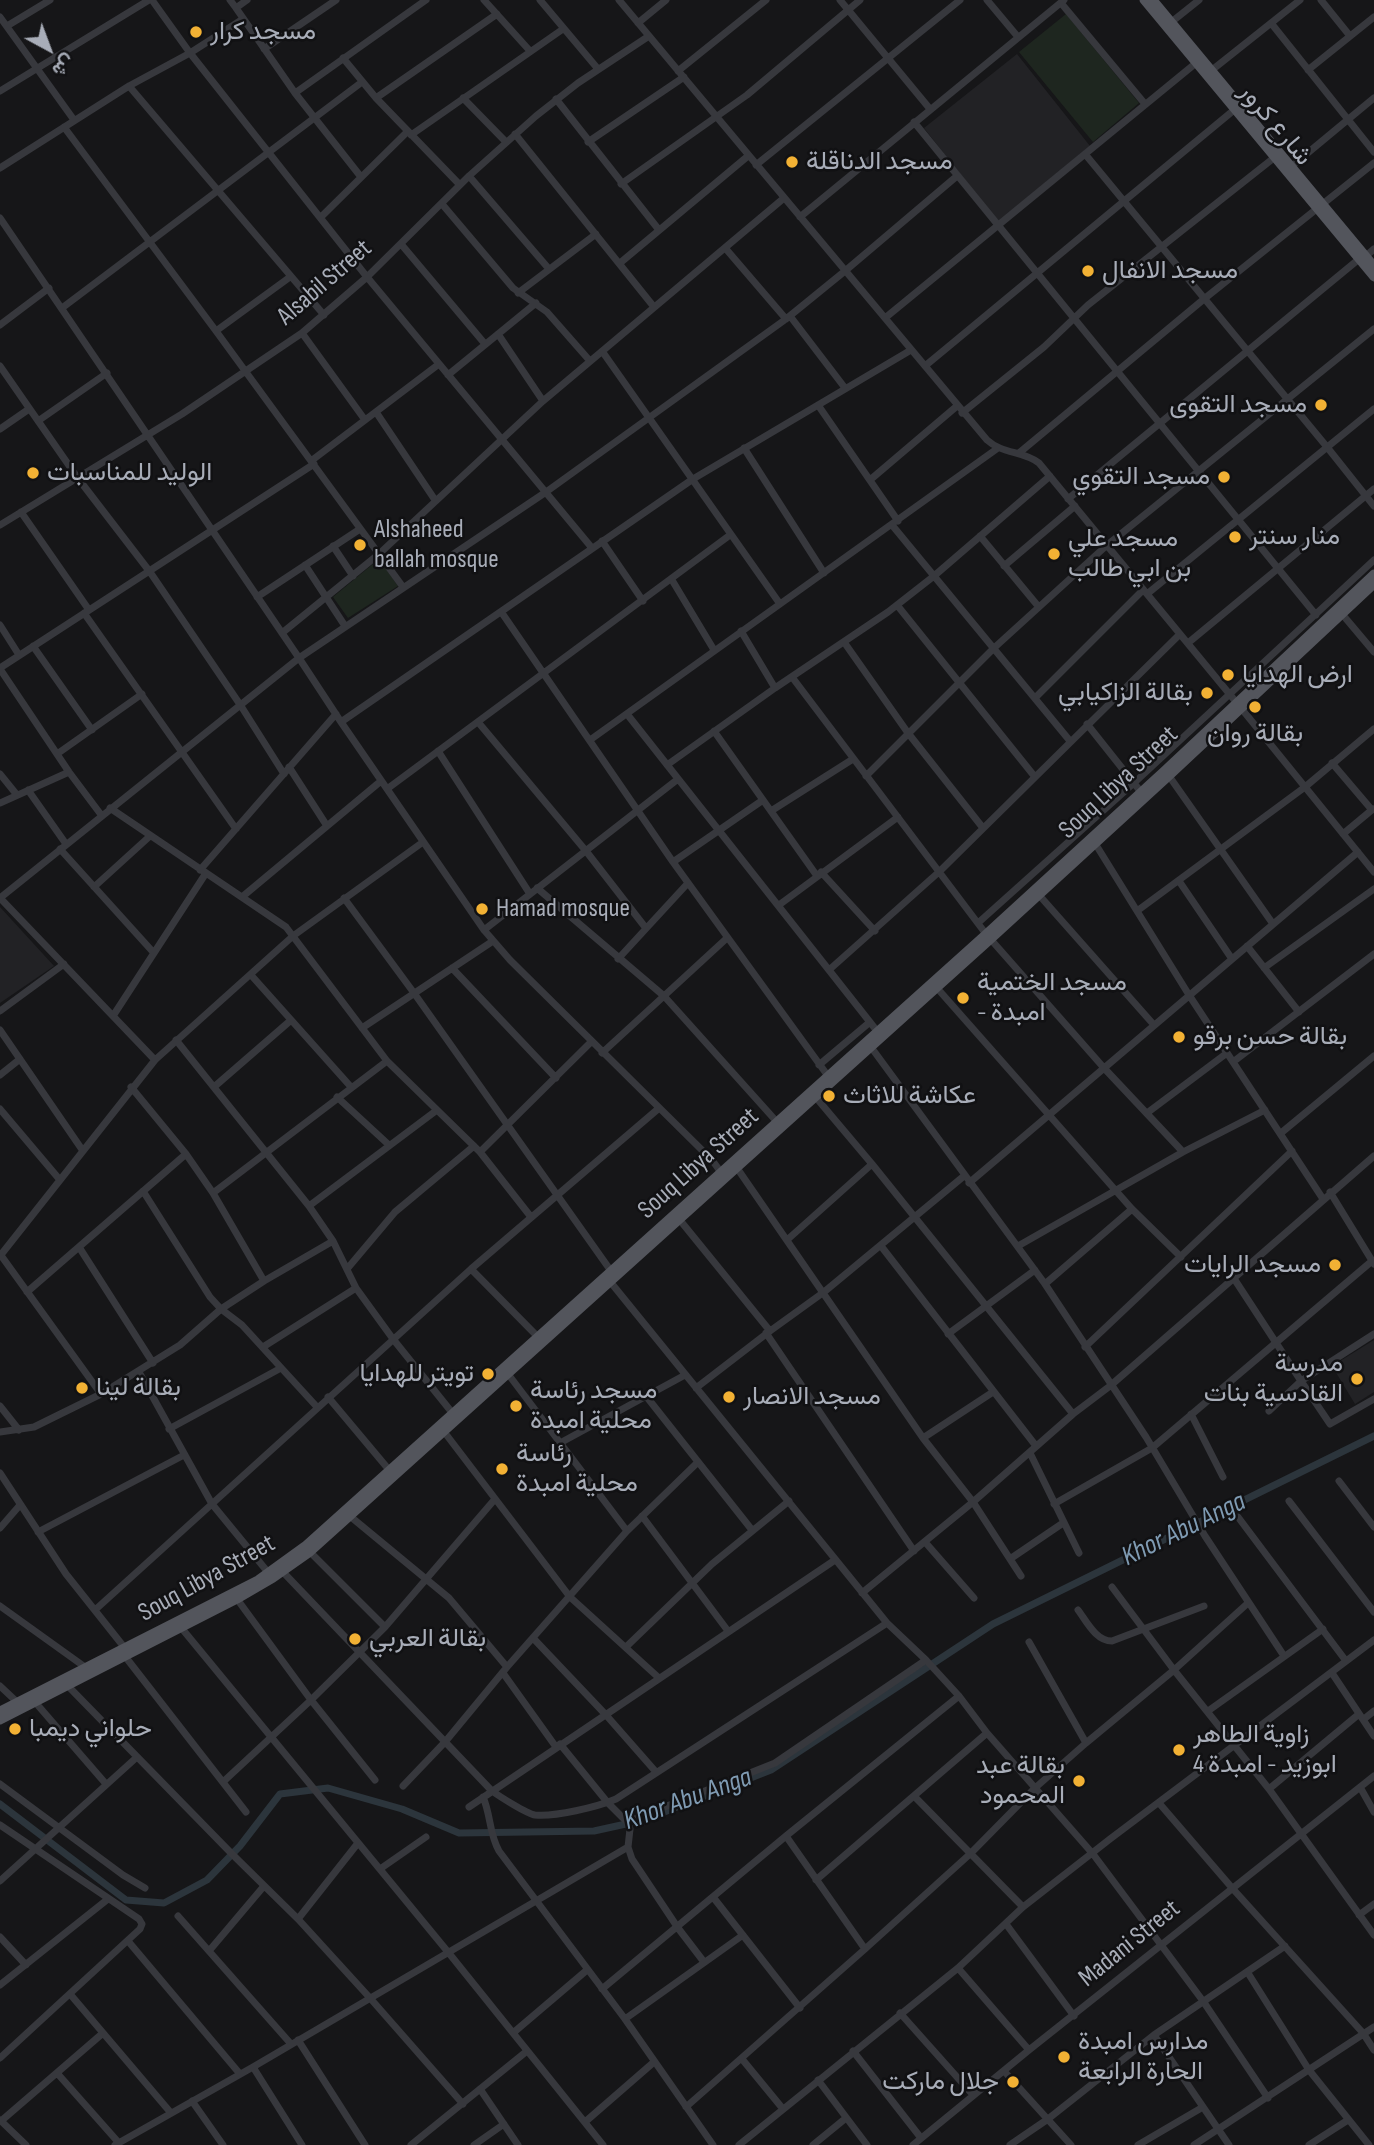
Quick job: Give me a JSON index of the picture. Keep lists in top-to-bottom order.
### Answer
{
  "streets": {
    "main road": ["شارع كرور", "Souq Libya Street"],
    "street": ["Alsabil Street", "Madani Street"]
  },
  "water": ["Khor Abu Anga"],
  "places": [
    "مسجد كرار",
    "مسجد الدناقلة",
    "مسجد الانفال",
    "مسجد التقوى",
    "الوليد للمناسبات",
    "مسجد التقوي",
    "منار سنتر",
    "Alshaheed ballah mosque",
    "مسجد علي بن ابي طالب",
    "ارض الهدايا",
    "بقالة الزاكيابي",
    "بقالة روان",
    "Hamad mosque",
    "مسجد الختمية - امبدة",
    "بقالة حسن برقو",
    "عكاشة للاثاث",
    "مسجد الرايات",
    "تويتر للهدايا",
    "مدرسة القادسية بنات",
    "بقالة لينا",
    "مسجد الانصار",
    "مسجد رئاسة محلية امبدة",
    "رئاسة محلية امبدة",
    "بقالة العربي",
    "حلواني ديمبا",
    "زاوية الطاهر ابوزيد - امبدة 4",
    "بقالة عبد المحمود",
    "مدارس امبدة الحارة الرابعة",
    "جلال ماركت"
  ],
  "north": "bottom right"
}
